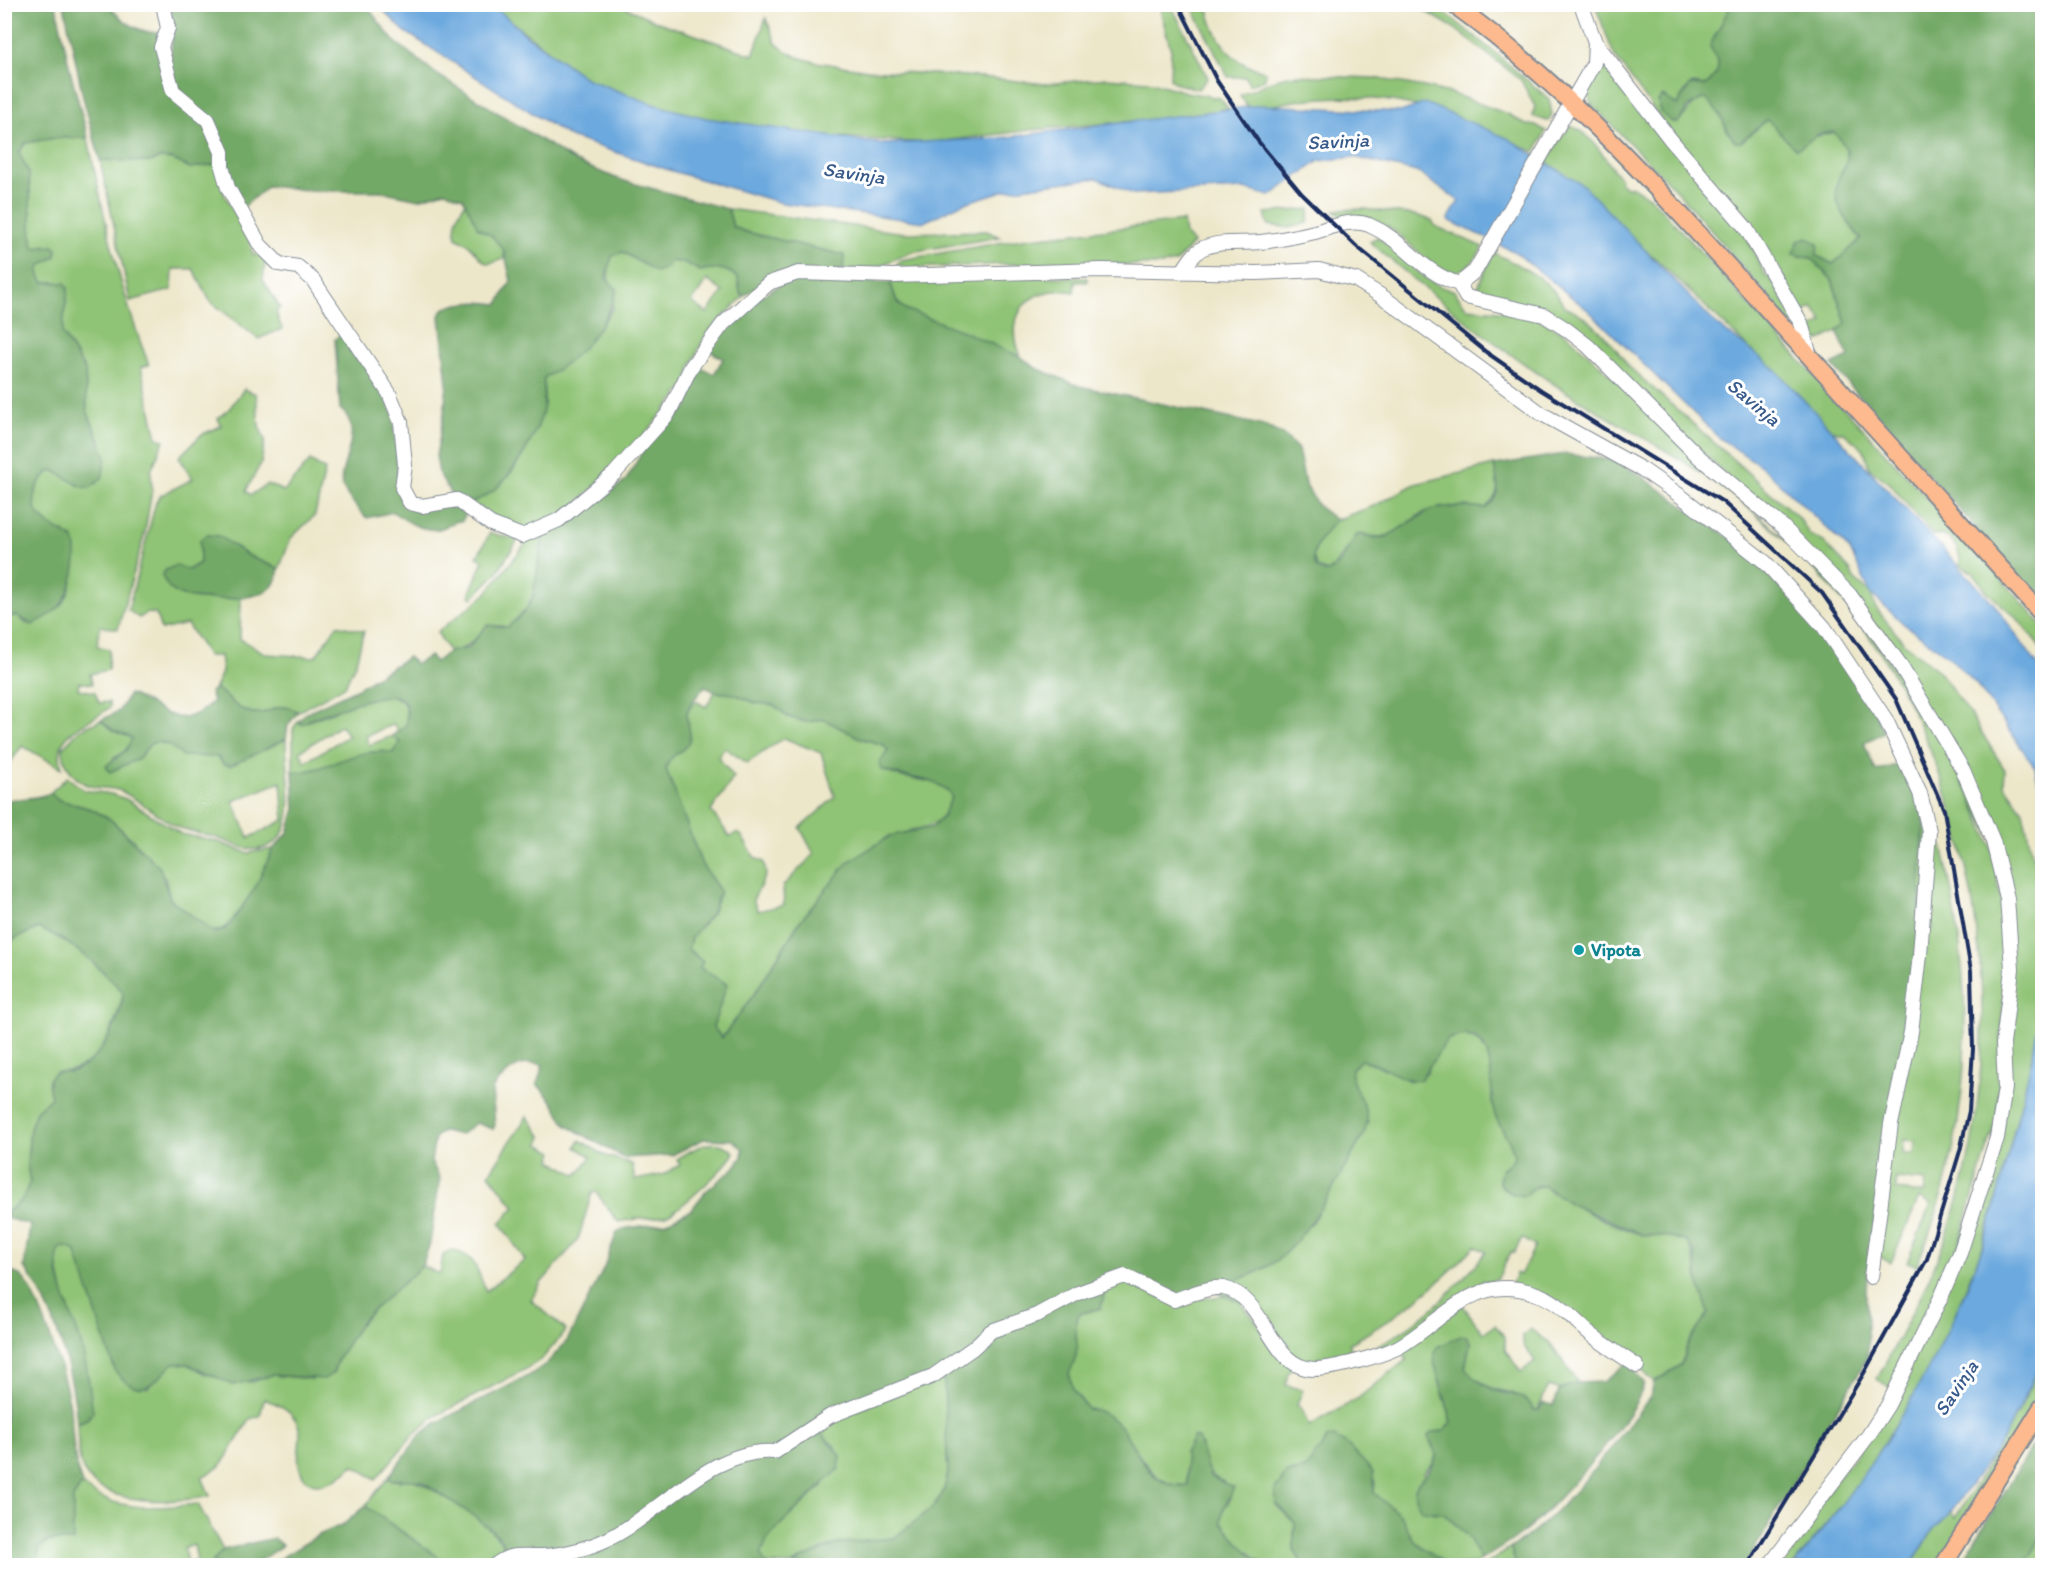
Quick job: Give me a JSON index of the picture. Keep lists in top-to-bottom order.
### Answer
{
  "water": ["Savinja"],
  "places": ["Vipota"]
}
